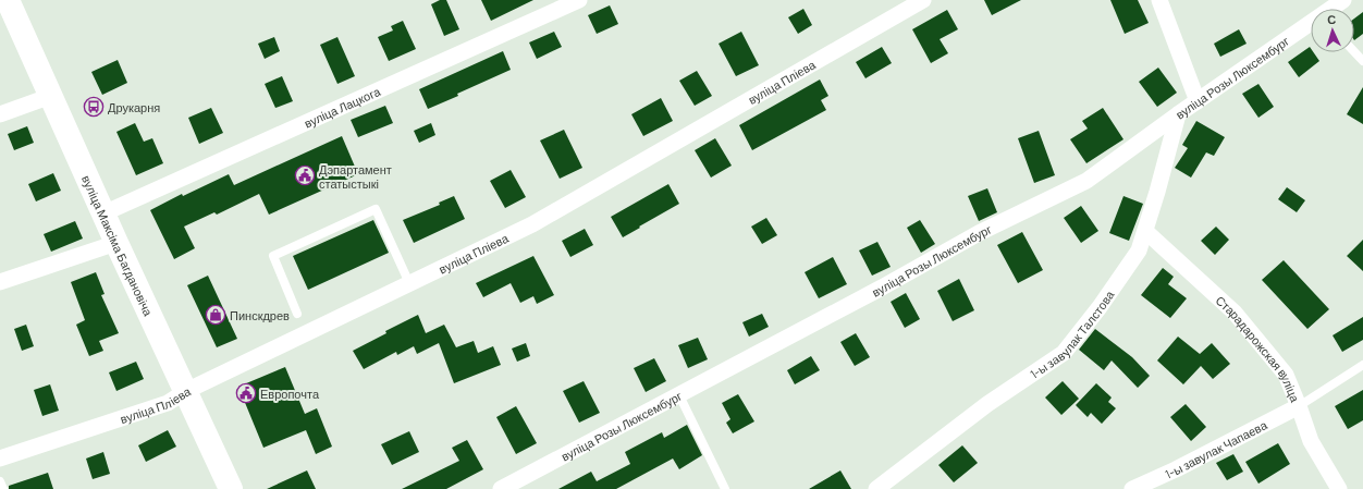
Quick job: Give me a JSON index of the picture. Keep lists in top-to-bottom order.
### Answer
{
  "streets": {
    "main road": ["вуліца Максіма Багдановіча"],
    "street": [
      "вуліца Розы Люксембург",
      "вуліца Пліева",
      "вуліца Лацкога",
      "1-ы завулак Талстова",
      "Старадарожская вуліца",
      "1-ы завулак Чапаева"
    ]
  },
  "crossings": [
    ["вуліца Розы Люксембург", "1-ы завулак Талстова"],
    ["вуліца Пліева", "вуліца Максіма Багдановіча"],
    ["вуліца Лацкога", "вуліца Максіма Багдановіча"],
    ["1-ы завулак Талстова", "Старадарожская вуліца"],
    ["Старадарожская вуліца", "1-ы завулак Чапаева"]
  ],
  "places": {
    "bus stop": ["Друкарня"],
    "public building": ["Дэпартамент статыстыкі", "Европочта"],
    "shop": ["Пинскдрев"]
  },
  "north": "top"
}
